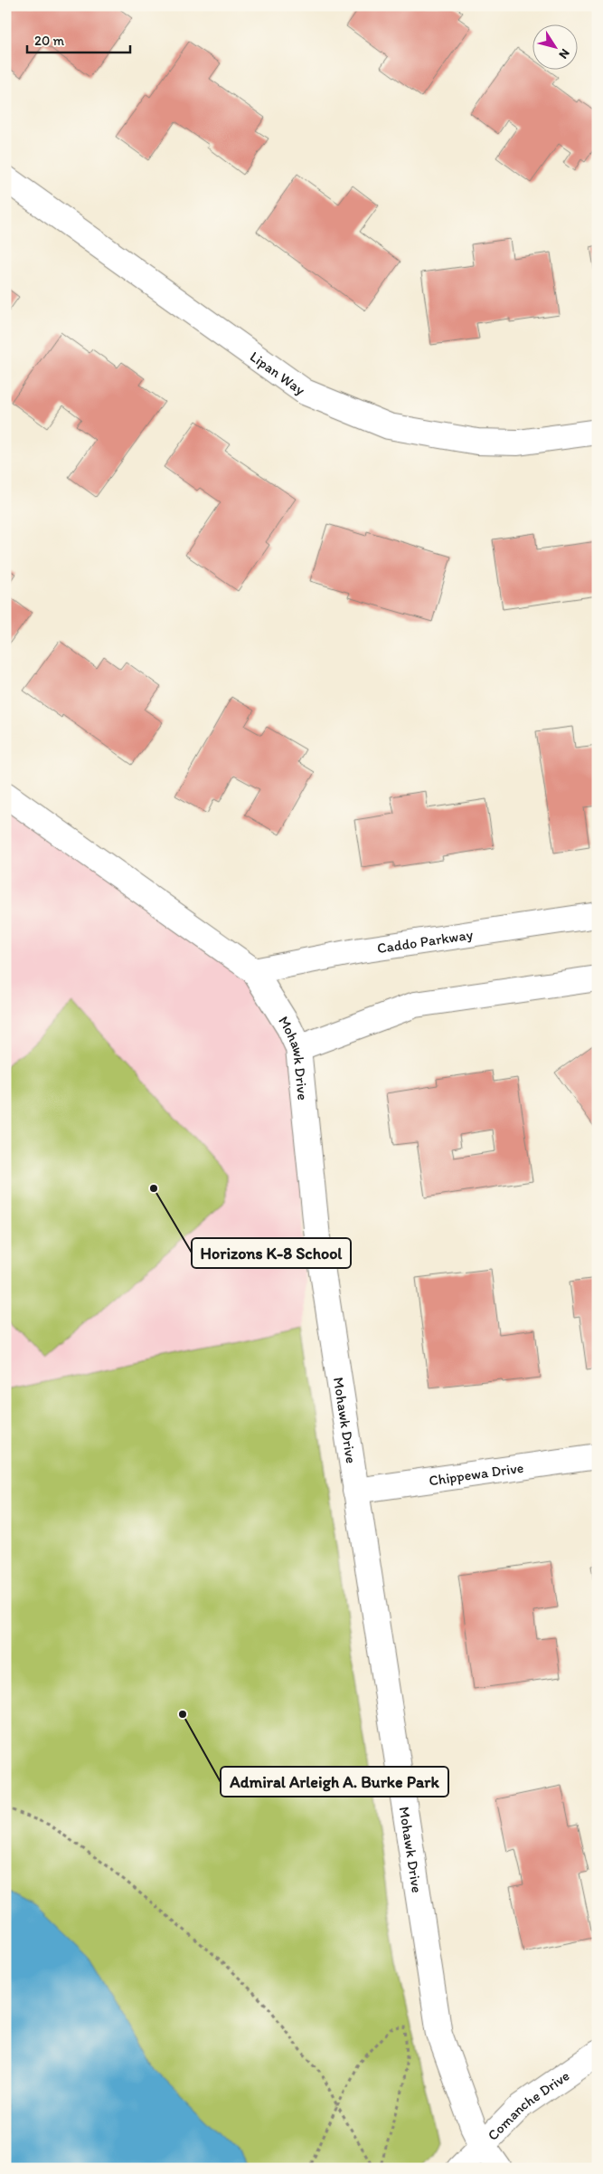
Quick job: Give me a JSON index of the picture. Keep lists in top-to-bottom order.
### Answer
{
  "streets": {
    "street": [
      "Lipan Way",
      "Caddo Parkway",
      "Mohawk Drive",
      "Chippewa Drive",
      "Comanche Drive"
    ]
  },
  "crossings": [
    ["Caddo Parkway", "Mohawk Drive"],
    ["Mohawk Drive", "Chippewa Drive"],
    ["Mohawk Drive", "Comanche Drive"]
  ],
  "places": ["Horizons K-8 School", "Admiral Arleigh A. Burke Park"],
  "scale_bar": "20 m",
  "north": "bottom right"
}
